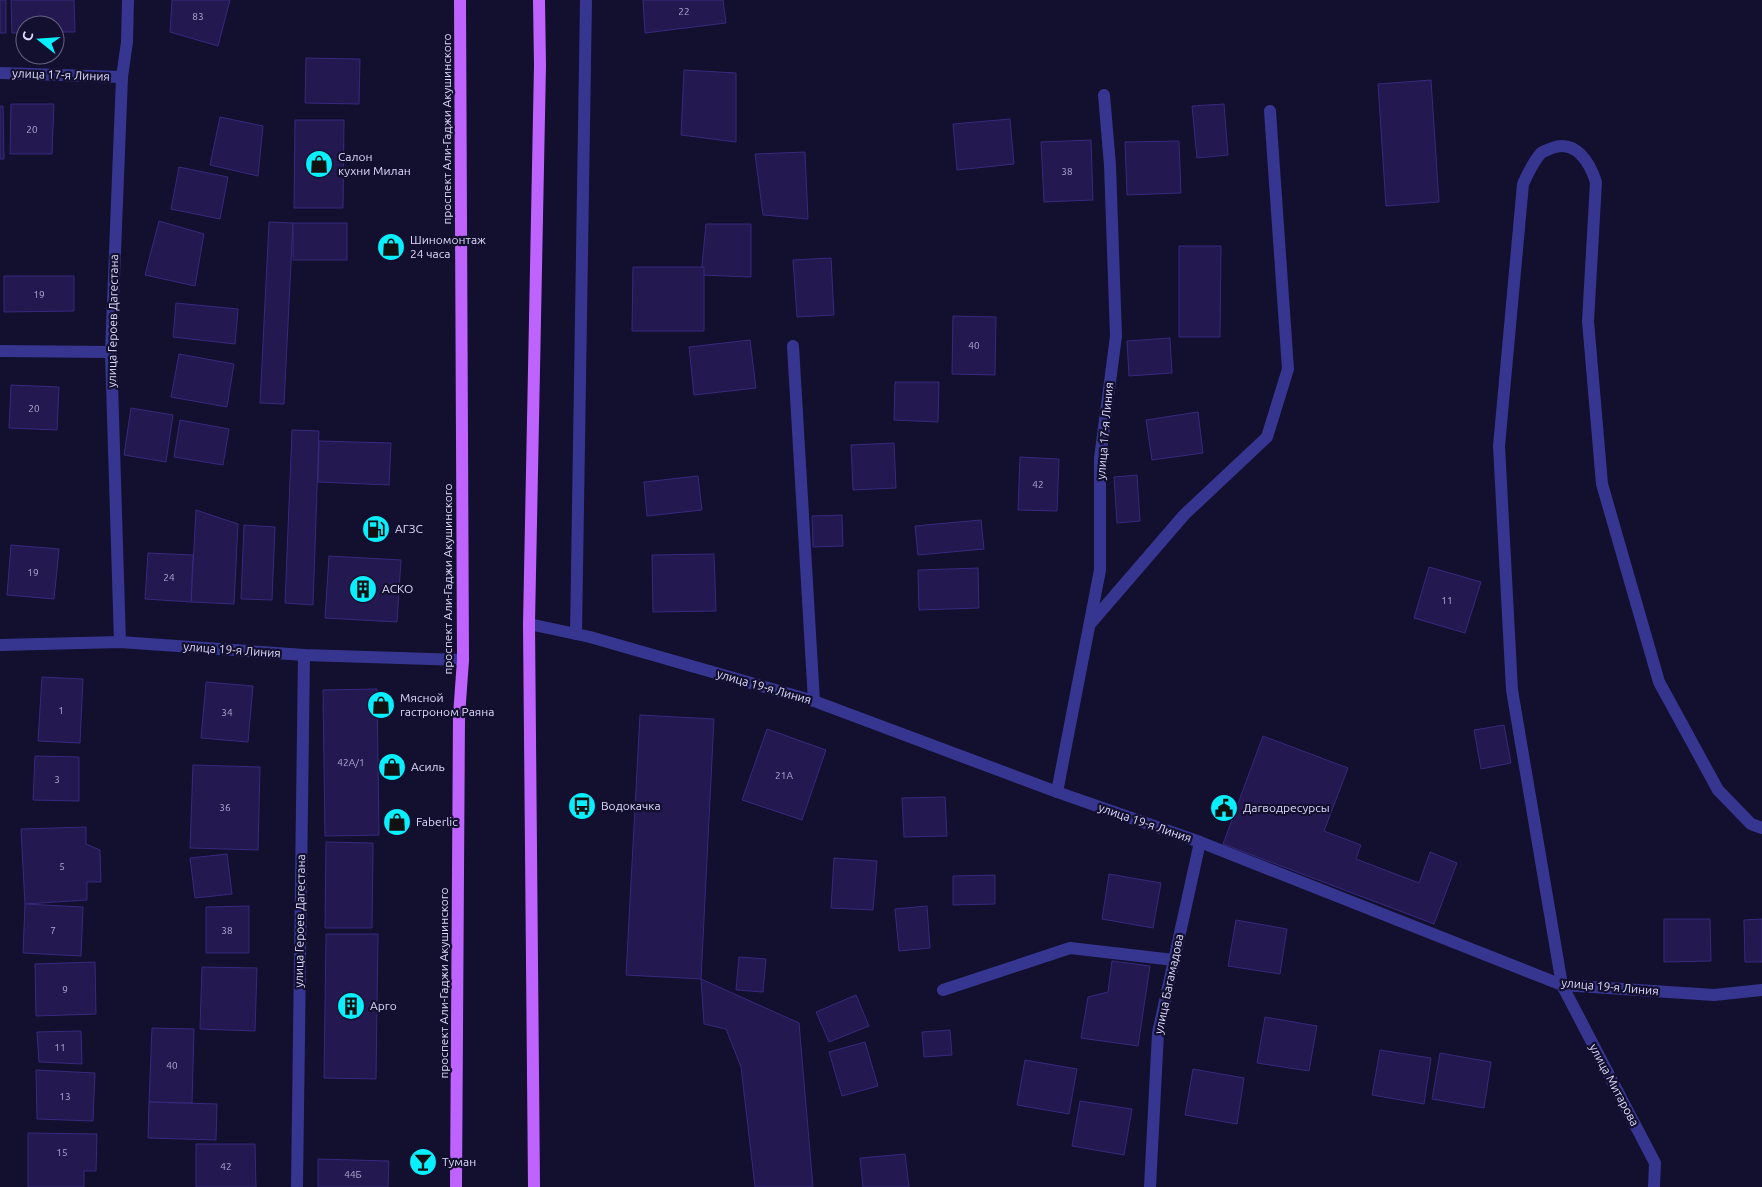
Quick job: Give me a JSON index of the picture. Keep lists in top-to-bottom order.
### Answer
{
  "streets": {
    "main road": ["проспект Али-Гаджи Акушинского"],
    "street": [
      "улица 17-я Линия",
      "улица Героев Дагестана",
      "улица 19-я Линия",
      "улица Багамадова",
      "улица Митарова"
    ]
  },
  "crossings": [
    ["улица 17-я Линия", "улица Героев Дагестана"],
    ["улица 17-я Линия", "улица 19-я Линия"],
    ["проспект Али-Гаджи Акушинского", "улица 19-я Линия"],
    ["улица Героев Дагестана", "улица 19-я Линия"],
    ["улица 19-я Линия", "улица Багамадова"],
    ["улица 19-я Линия", "улица Митарова"]
  ],
  "places": {
    "shop": [
      "Салон кухни Милан",
      "Шиномонтаж 24 часа",
      "Мясной гастроном Раяна",
      "Асиль",
      "Faberlic"
    ],
    "fuel station": ["АГЗС"],
    "building": ["АСКО", "Арго"],
    "bus stop": ["Водокачка"],
    "public building": ["Дагводресурсы"],
    "bar": ["Туман"]
  },
  "house_numbers": [
    "22",
    "83",
    "20",
    "38",
    "19",
    "40",
    "20",
    "42",
    "19",
    "24",
    "11",
    "1",
    "34",
    "42А/1",
    "21А",
    "3",
    "36",
    "5",
    "7",
    "38",
    "9",
    "11",
    "40",
    "13",
    "15",
    "42",
    "44Б"
  ],
  "north": "left"
}
